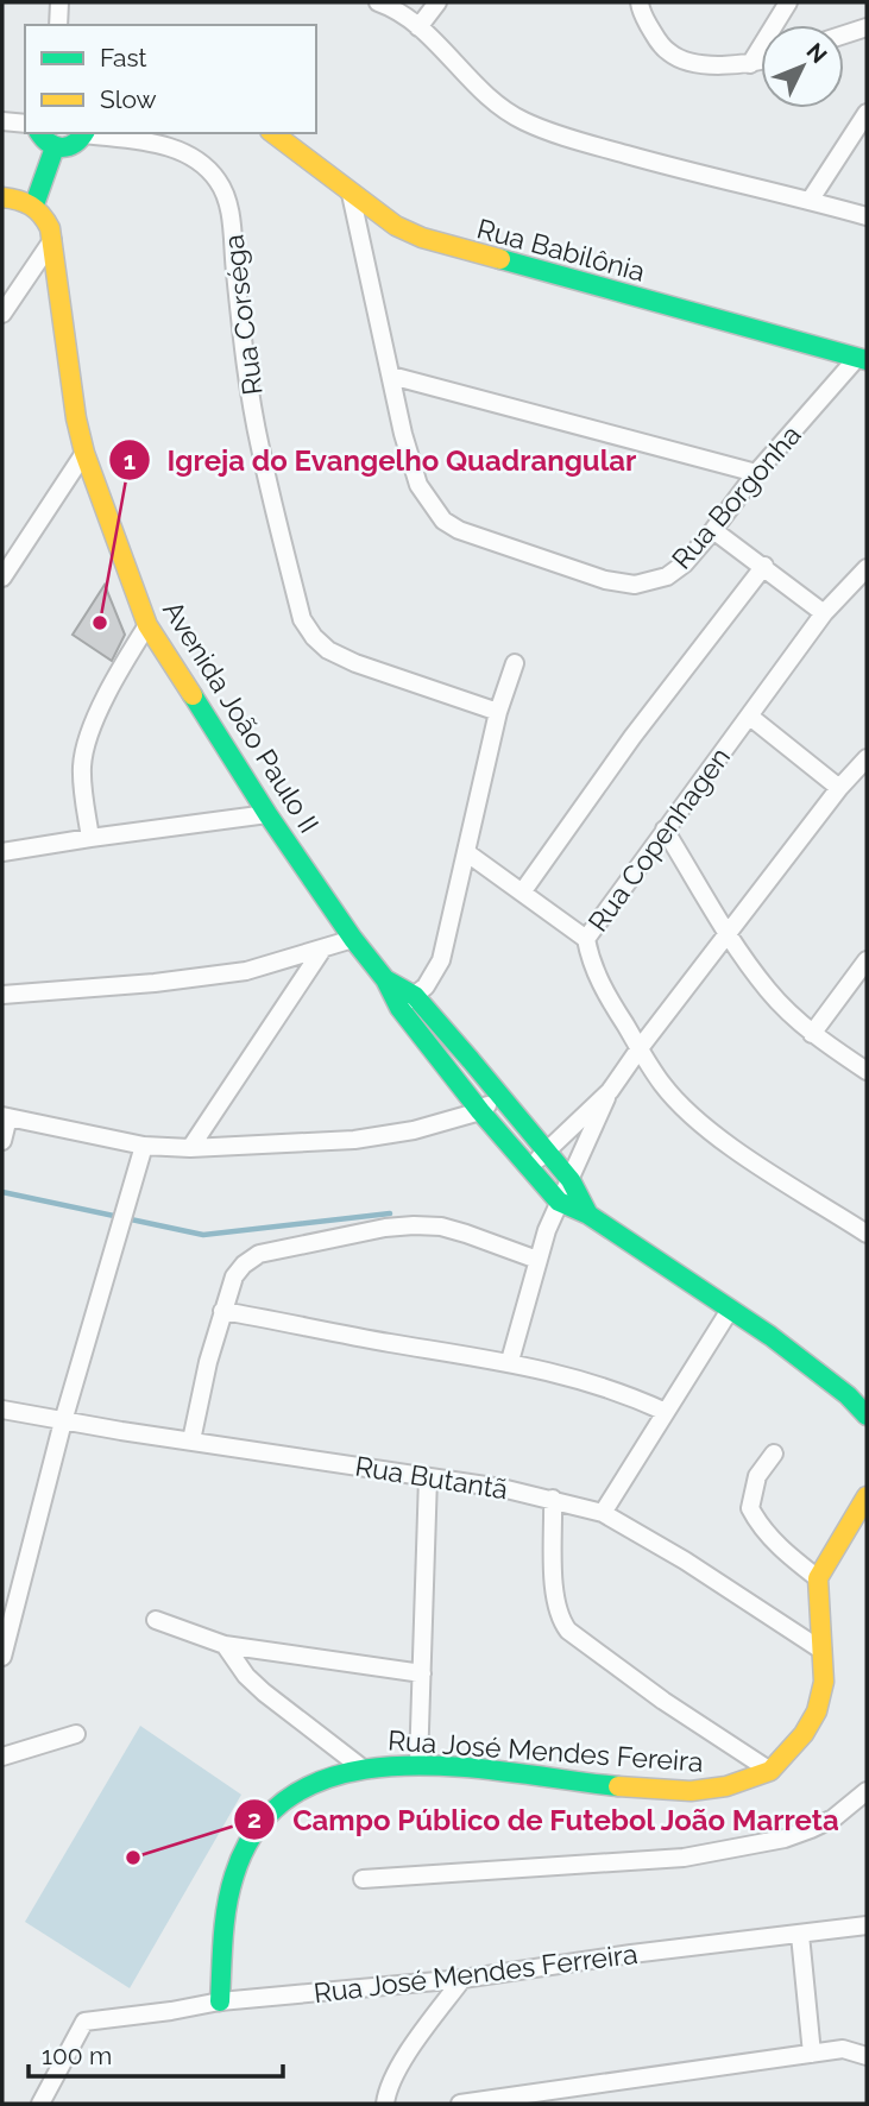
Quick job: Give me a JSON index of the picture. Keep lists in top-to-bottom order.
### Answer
{
  "streets": {
    "main road": ["Rua Babilônia", "Avenida João Paulo II", "Rua José Mendes Fereira"],
    "street": [
      "Rua Corséga",
      "Rua Borgonha",
      "Rua Copenhagen",
      "Rua Butantã",
      "Rua José Mendes Ferreira"
    ]
  },
  "crossings": [
    ["Rua Babilônia", "Rua Borgonha"],
    ["Rua Butantã", "Rua José Mendes Fereira"],
    ["Rua José Mendes Fereira", "Rua José Mendes Ferreira"]
  ],
  "places": ["Igreja do Evangelho Quadrangular", "Campo Público de Futebol João Marreta"],
  "legend": ["Fast", "Slow"],
  "scale_bar": "100 m",
  "north": "top right"
}
